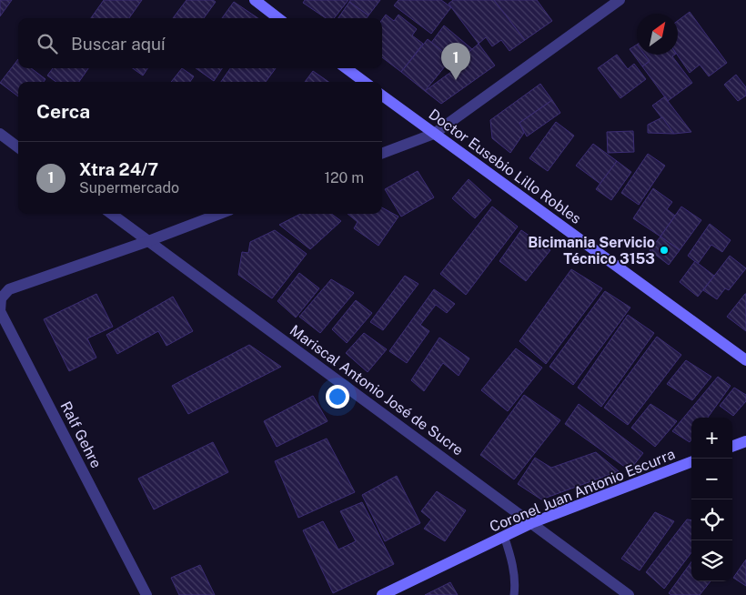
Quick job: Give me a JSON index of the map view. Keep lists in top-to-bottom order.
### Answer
{
  "streets": {
    "main road": ["Doctor Eusebio Lillo Robles", "Coronel Juan Antonio Escurra"],
    "street": ["Mariscal Antonio José de Sucre", "Ralf Gehre"]
  },
  "crossings": [
    ["Mariscal Antonio José de Sucre", "Ralf Gehre"],
    ["Mariscal Antonio José de Sucre", "Coronel Juan Antonio Escurra"]
  ],
  "places": ["Bicimania Servicio Técnico 3153"],
  "north": "top right",
  "page": {
    "search": "Buscar aquí",
    "pins": "1",
    "heading": "Cerca",
    "list": [
      {
        "mark": "1",
        "name": "Xtra 24/7",
        "note": "Supermercado",
        "value": "120 m"
      }
    ],
    "map_buttons": ["+", "−"]
  }
}
